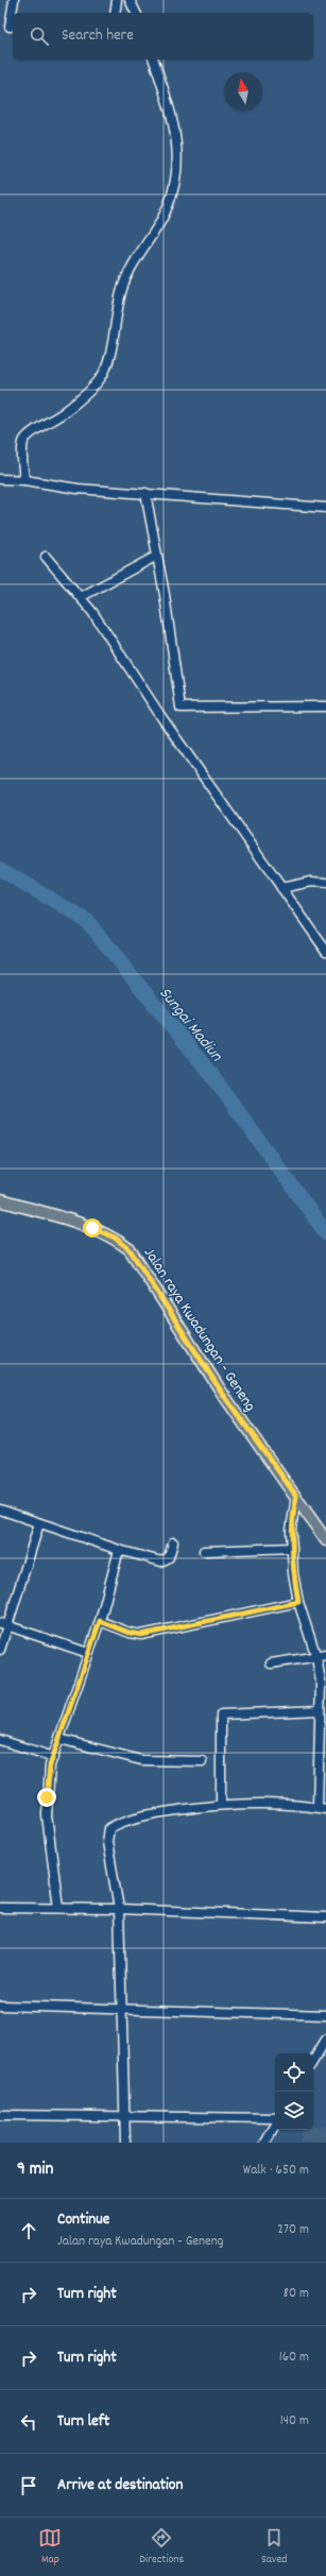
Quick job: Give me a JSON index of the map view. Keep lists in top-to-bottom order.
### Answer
{
  "streets": {
    "main road": ["Jalan raya Kwadungan - Geneng"]
  },
  "water": ["Sungai Madiun"],
  "north": "top",
  "page": {
    "search": "Search here",
    "heading": ["9 min", "Walk · 650 m"],
    "list": [
      ["Continue", "Jalan raya Kwadungan - Geneng", "270 m"],
      ["Turn right", "80 m"],
      ["Turn right", "160 m"],
      ["Turn left", "140 m"],
      "Arrive at destination"
    ],
    "nav": ["Map", "Directions", "Saved"]
  }
}
